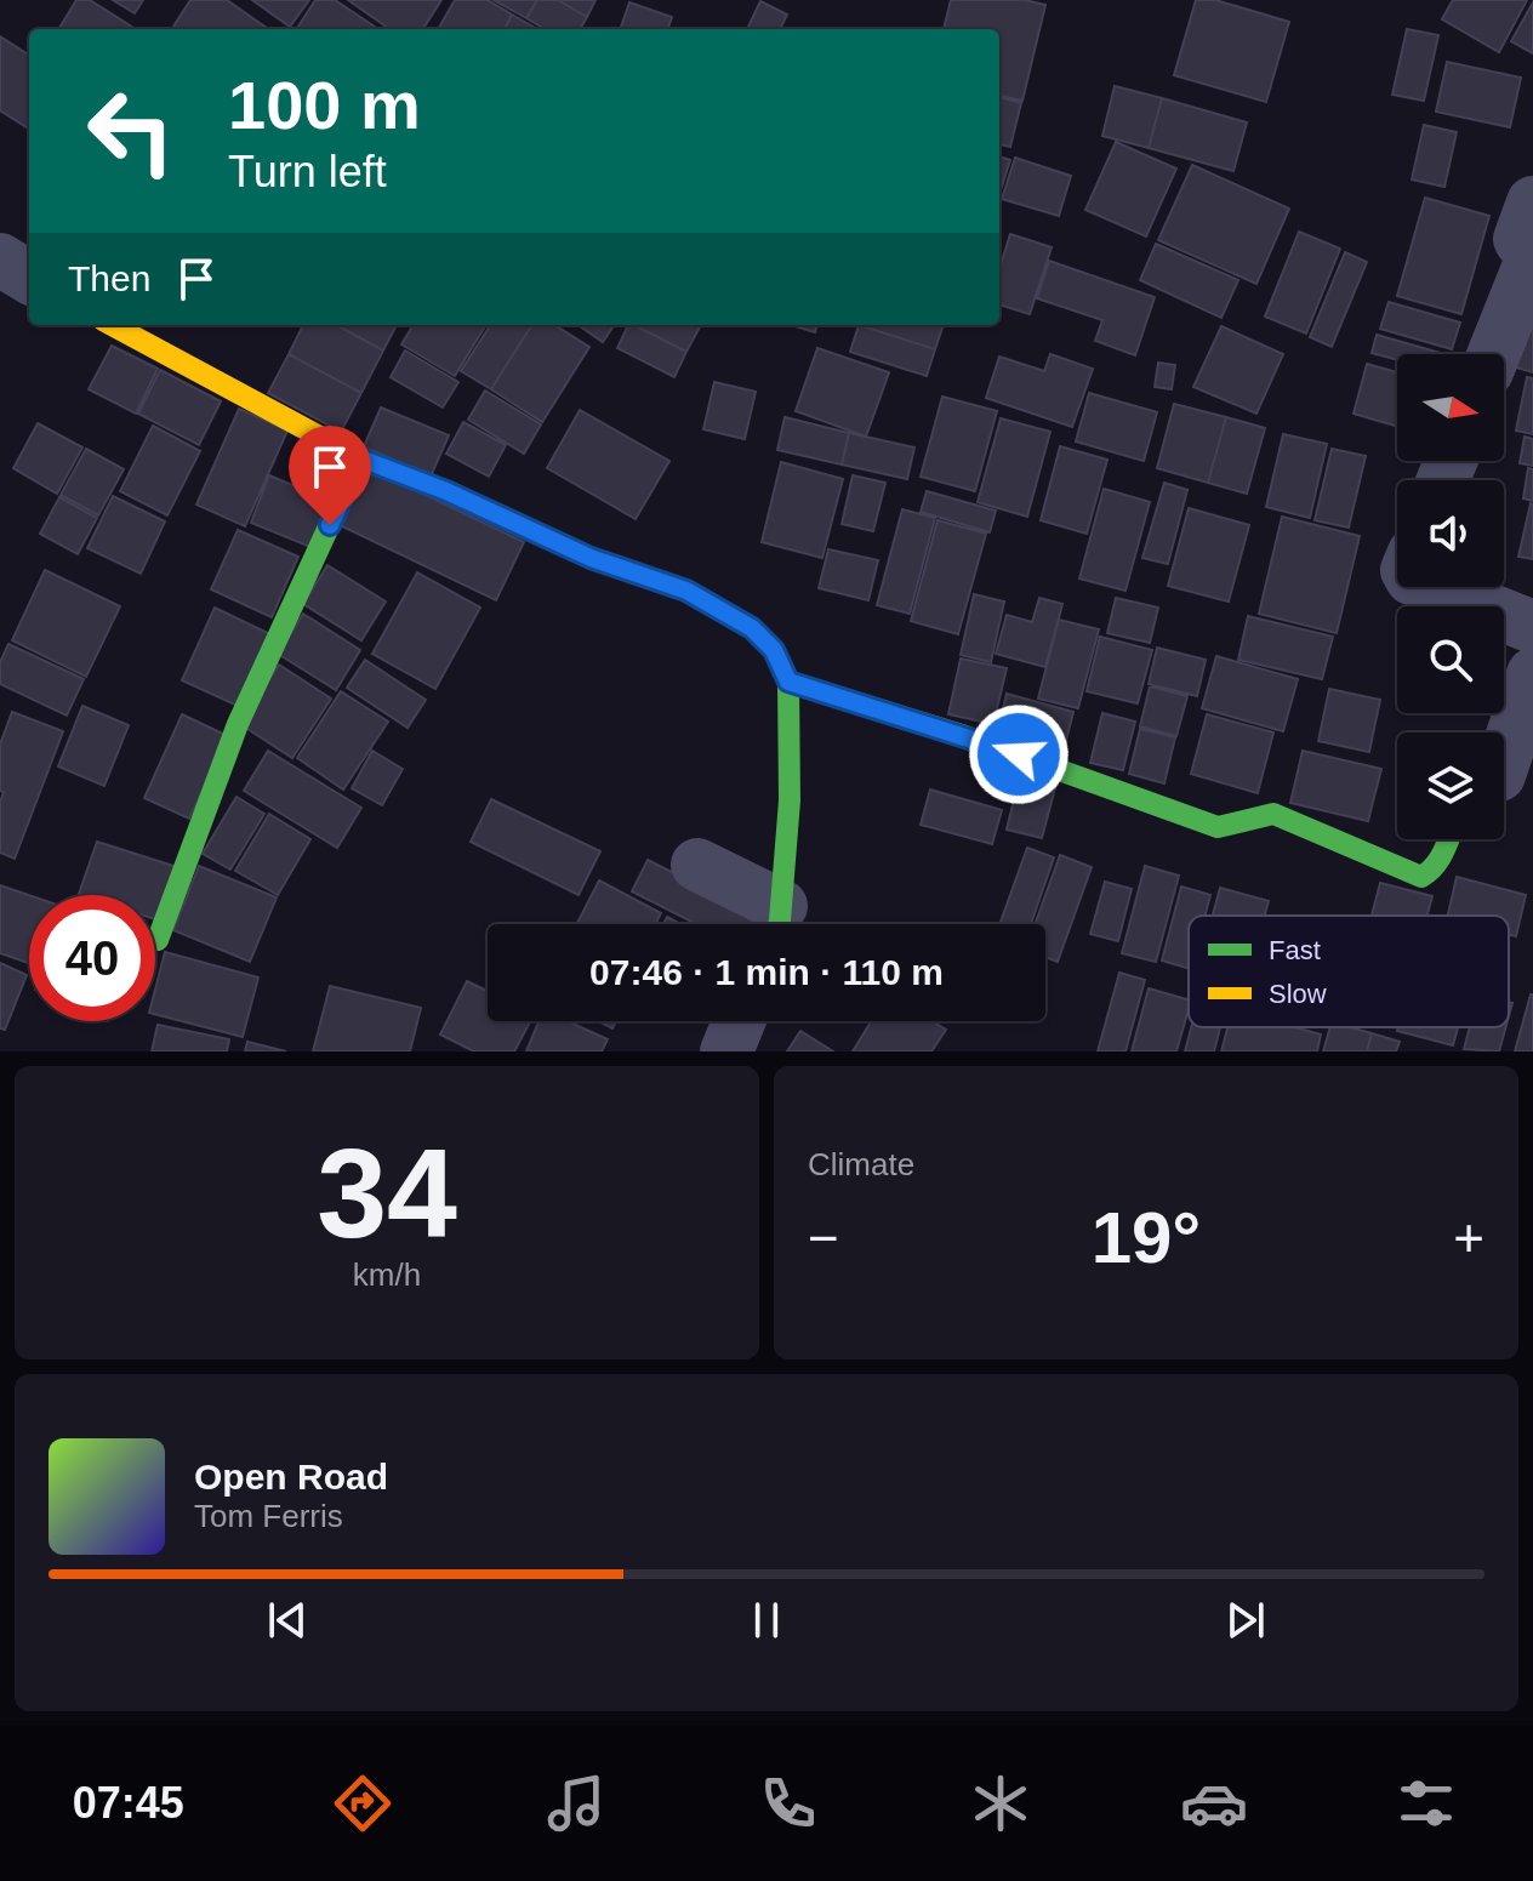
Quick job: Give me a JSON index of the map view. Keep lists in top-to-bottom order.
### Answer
{
  "legend": ["Fast", "Slow"],
  "north": "right",
  "page": {
    "turn": ["100 m", "Turn left"],
    "then": "Then",
    "limit": "40",
    "trip": "07:46 · 1 min · 110 m",
    "tile": [
      ["34", "km/h"],
      "Climate"
    ],
    "heat": ["−", "19°", "+"],
    "song": ["Open Road", "Tom Ferris"],
    "tabs": "07:45"
  }
}
